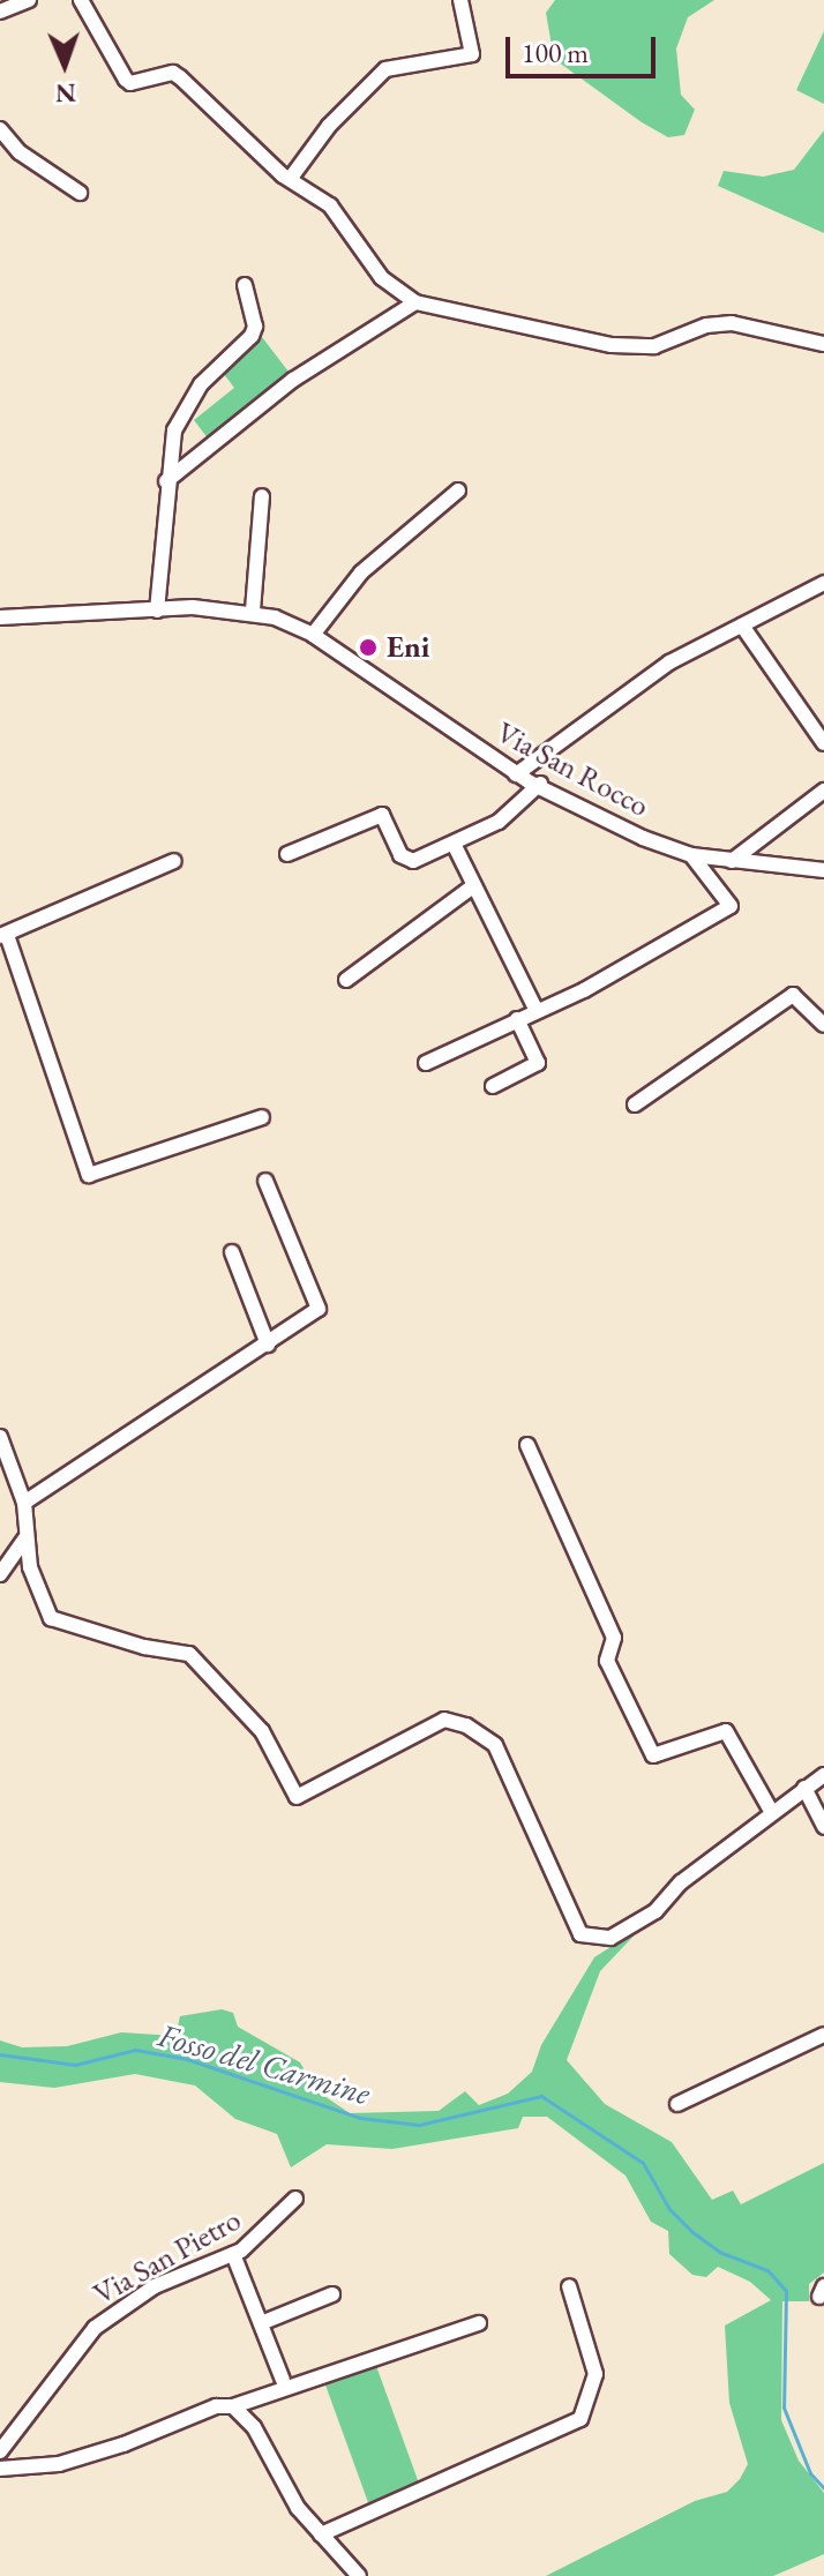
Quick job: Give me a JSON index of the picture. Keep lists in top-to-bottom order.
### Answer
{
  "streets": {
    "street": ["Via San Rocco", "Via San Pietro"]
  },
  "water": ["Fosso del Carmine"],
  "places": ["Eni"],
  "scale_bar": "100 m",
  "north": "bottom"
}
